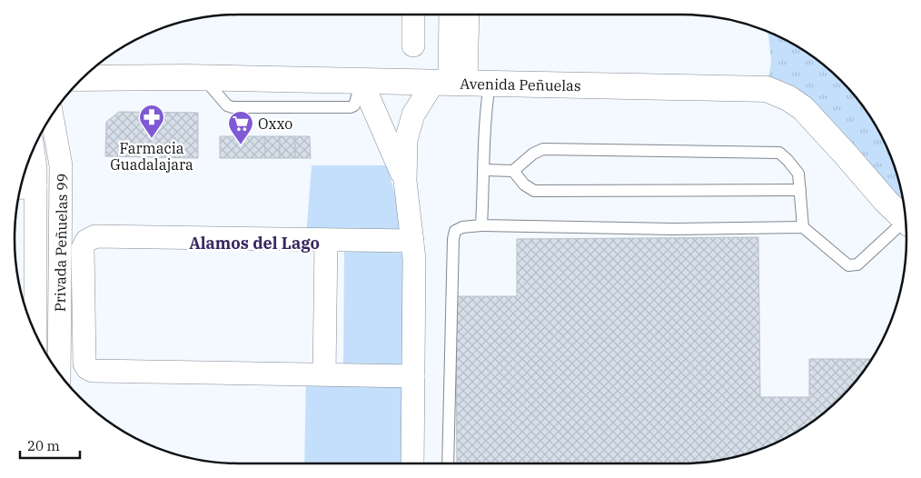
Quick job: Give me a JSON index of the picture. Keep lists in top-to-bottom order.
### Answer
{
  "streets": {
    "street": ["Avenida Peñuelas", "Privada Peñuelas 99"]
  },
  "districts": ["Alamos del Lago"],
  "places": {
    "pharmacy": ["Farmacia Guadalajara"],
    "supermarket": ["Oxxo"]
  },
  "scale_bar": "20 m"
}
